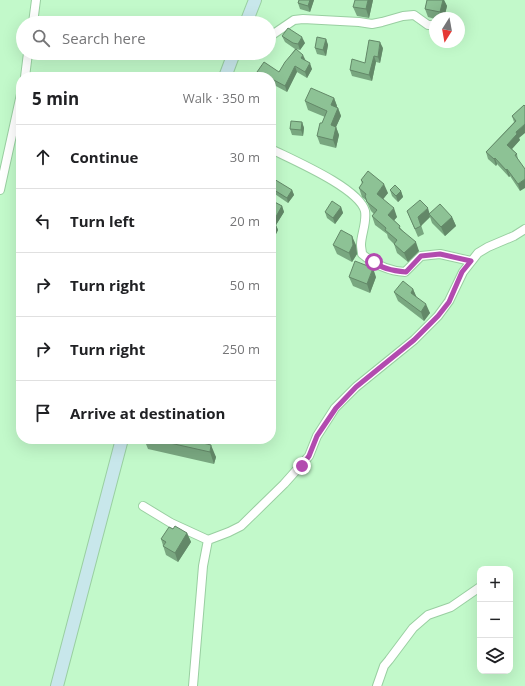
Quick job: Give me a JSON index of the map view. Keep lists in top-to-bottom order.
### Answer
{
  "north": "bottom",
  "page": {
    "search": "Search here",
    "heading": ["5 min", "Walk · 350 m"],
    "list": [
      ["Continue", "30 m"],
      ["Turn left", "20 m"],
      ["Turn right", "50 m"],
      ["Turn right", "250 m"],
      "Arrive at destination"
    ],
    "map_buttons": ["+", "−"]
  }
}
